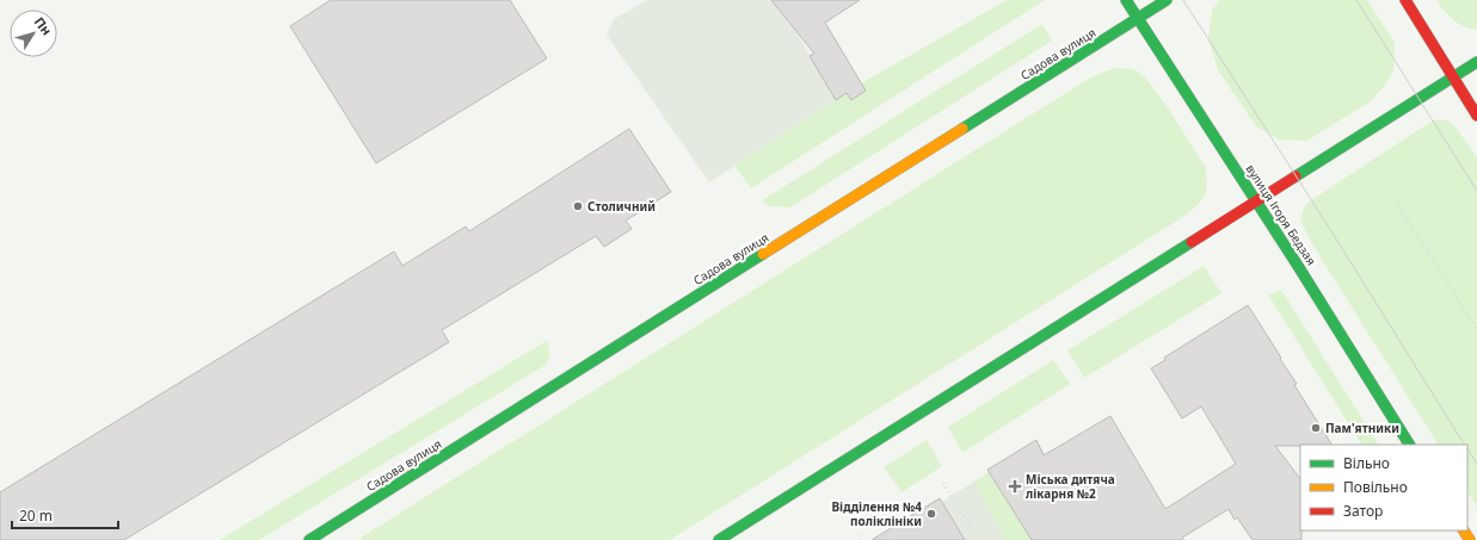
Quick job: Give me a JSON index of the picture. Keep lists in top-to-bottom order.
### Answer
{
  "streets": {
    "main road": ["Садова вулиця", "вулиця Ігоря Бедзая"]
  },
  "crossings": [
    ["Садова вулиця", "вулиця Ігоря Бедзая"]
  ],
  "places": {
    "other": ["Столичний", "Пам'ятники", "Відділення №4 поліклініки"],
    "health": ["Міська дитяча лікарня №2"]
  },
  "legend": ["Вільно", "Повільно", "Затор"],
  "scale_bar": "20 m",
  "north": "top right"
}
